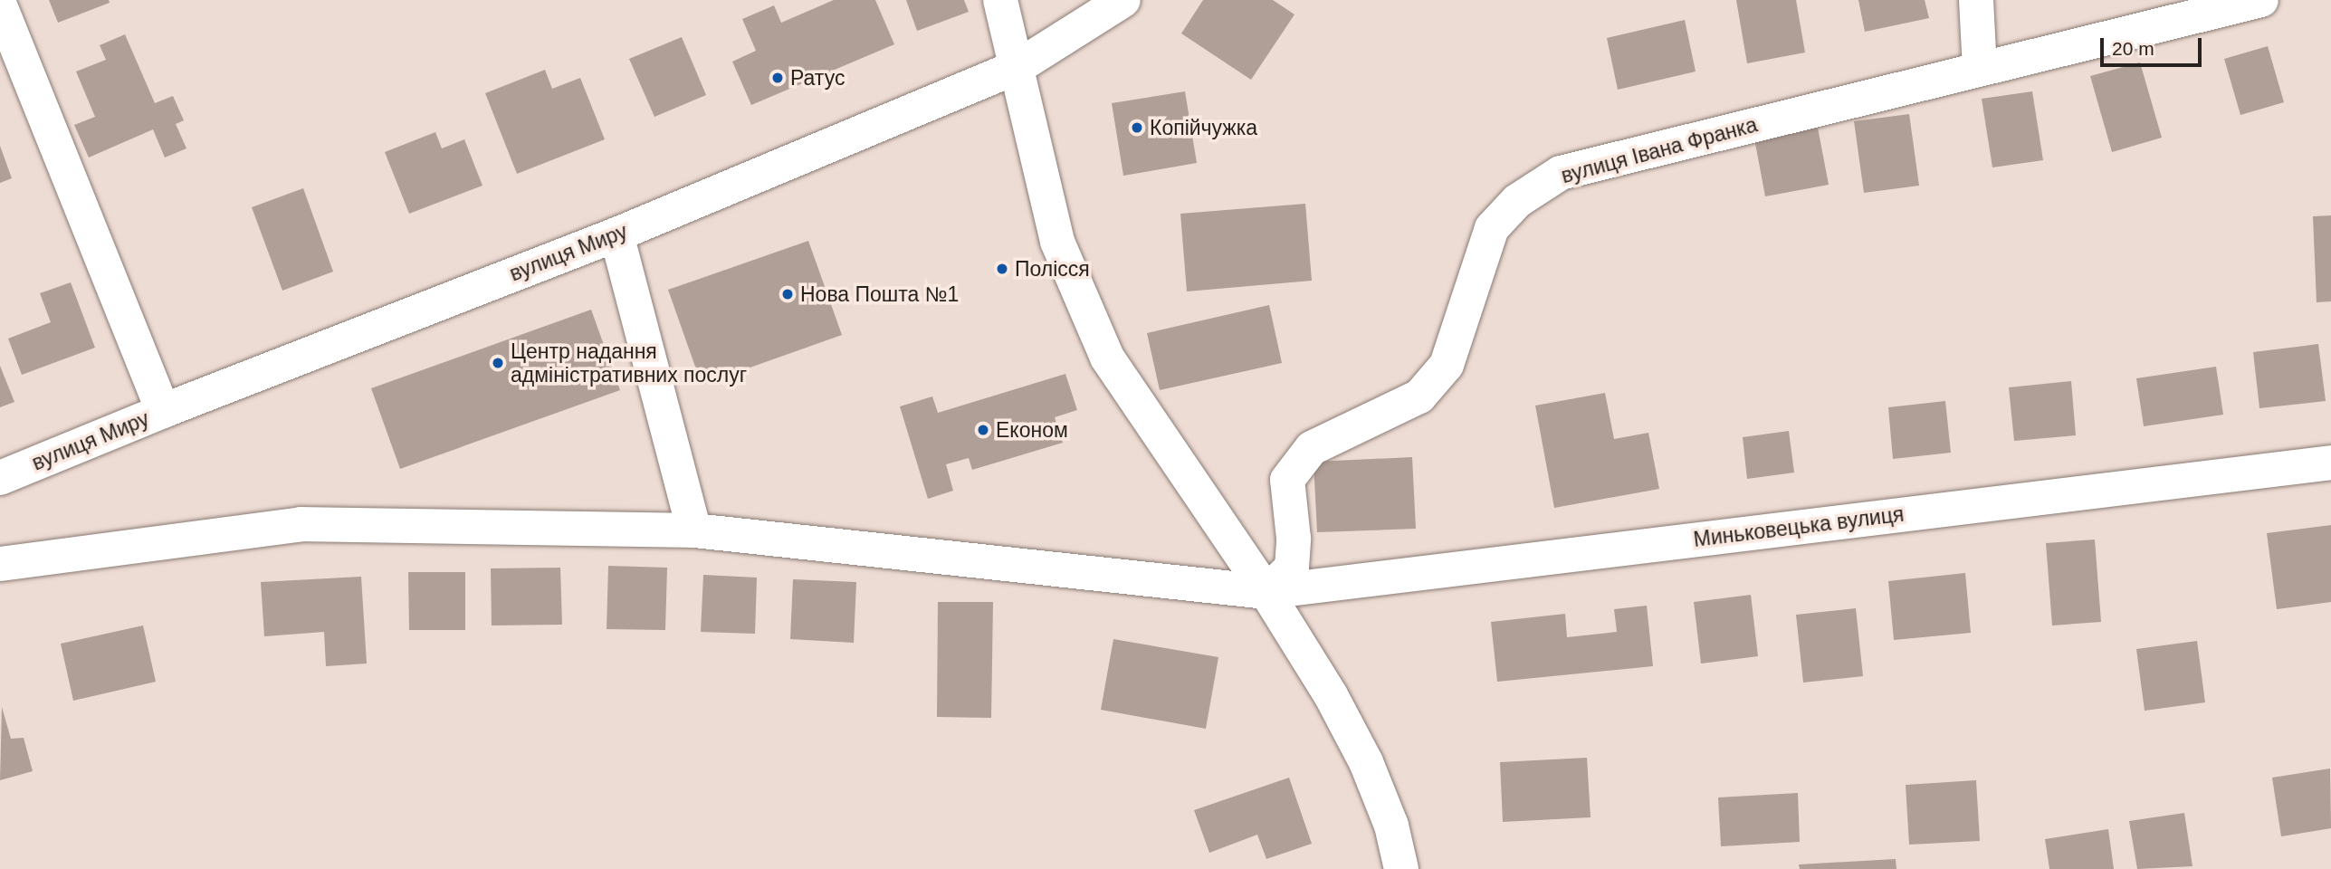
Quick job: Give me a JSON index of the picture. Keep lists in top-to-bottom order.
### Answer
{
  "streets": {
    "street": ["вулиця Івана Франка", "вулиця Миру", "Миньковецька вулиця"]
  },
  "crossings": [
    ["вулиця Івана Франка", "Миньковецька вулиця"]
  ],
  "places": [
    "Ратус",
    "Копійчужка",
    "Полісся",
    "Нова Пошта №1",
    "Центр надання адміністративних послуг",
    "Економ"
  ],
  "scale_bar": "20 m"
}
